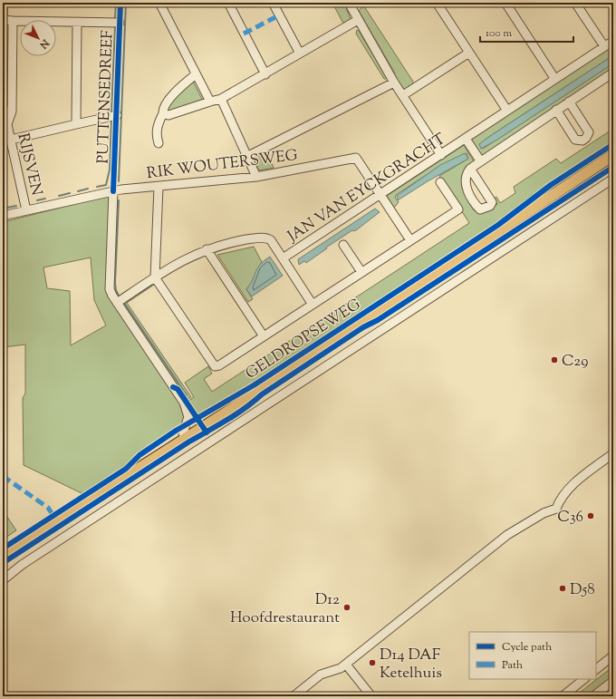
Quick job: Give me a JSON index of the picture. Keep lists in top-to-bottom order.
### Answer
{
  "streets": {
    "main road": ["GELDROPSEWEG"],
    "street": ["RIK WOUTERSWEG", "RIJSVEN", "JAN VAN EYCKGRACHT"],
    "cycle path": ["PUTTENSEDREEF"]
  },
  "crossings": [
    ["RIK WOUTERSWEG", "RIJSVEN"],
    ["RIK WOUTERSWEG", "JAN VAN EYCKGRACHT"]
  ],
  "places": [
    "C29",
    "C36",
    "D58",
    "D12 Hoofdrestaurant",
    "D14 DAF Ketelhuis"
  ],
  "legend": ["Cycle path", "Path"],
  "scale_bar": "100 m",
  "north": "bottom right"
}
